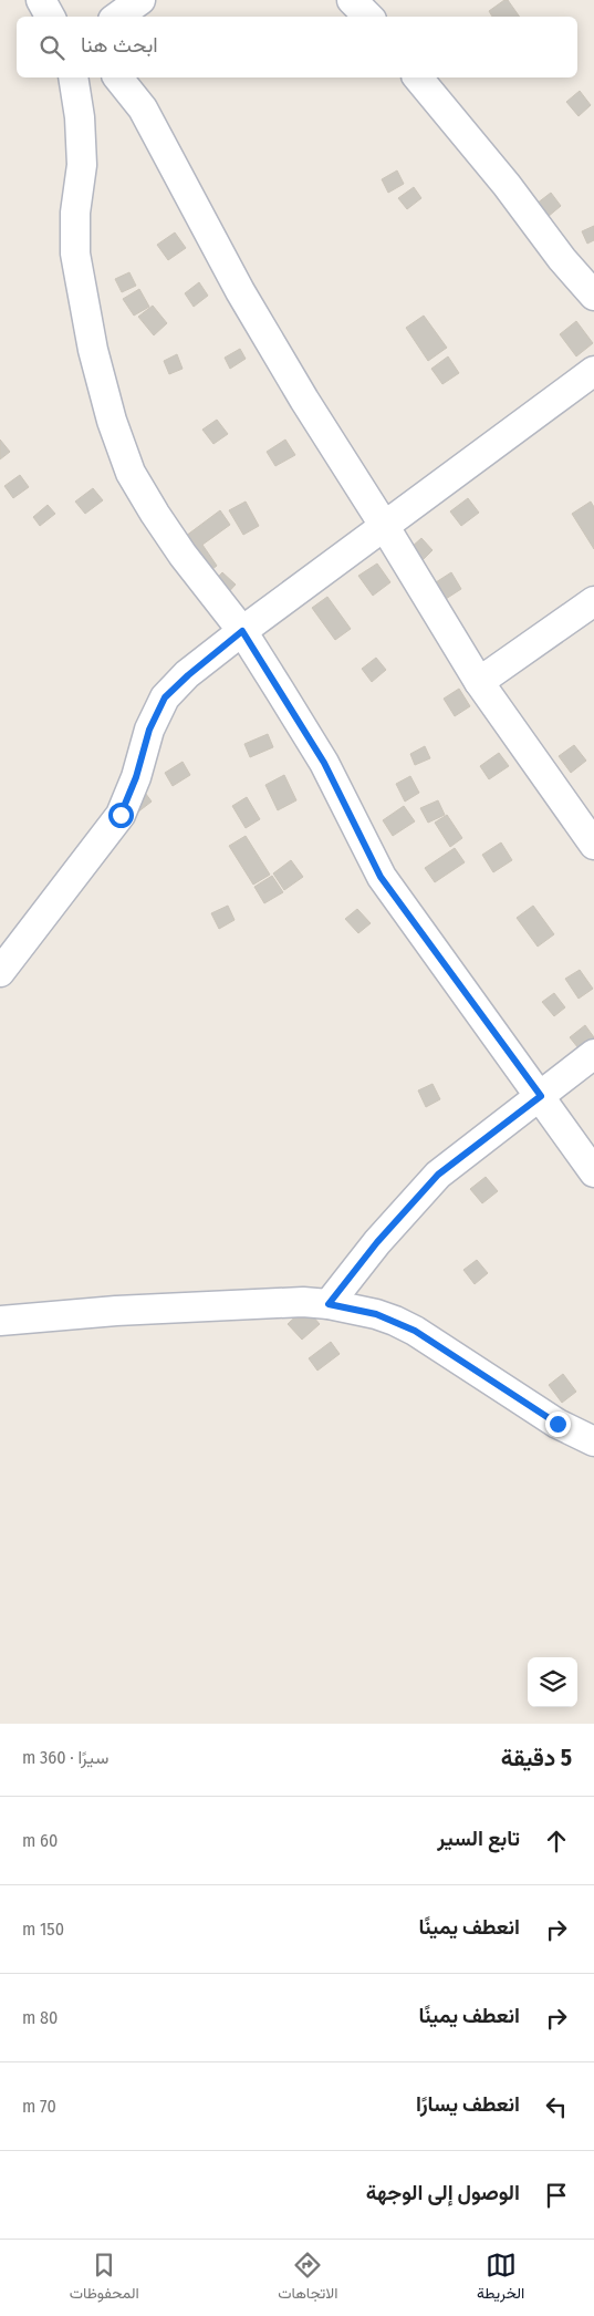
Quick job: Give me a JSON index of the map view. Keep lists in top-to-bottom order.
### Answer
{
  "page": {
    "search": "ابحث هنا",
    "heading": ["5 دقيقة", "سيرًا · 360 m"],
    "list": [
      ["تابع السير", "60 m"],
      ["انعطف يمينًا", "150 m"],
      ["انعطف يمينًا", "80 m"],
      ["انعطف يسارًا", "70 m"],
      "الوصول إلى الوجهة"
    ],
    "nav": ["الخريطة", "الاتجاهات", "المحفوظات"]
  }
}
